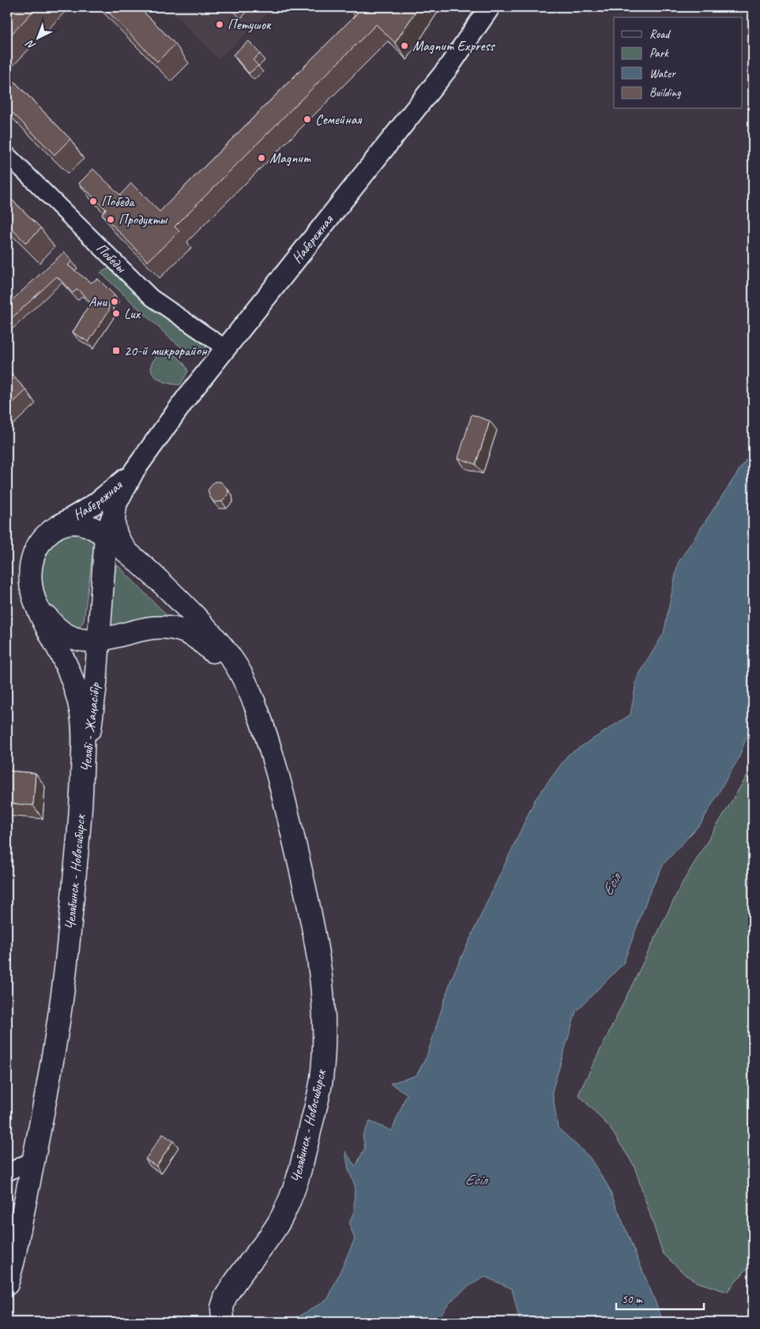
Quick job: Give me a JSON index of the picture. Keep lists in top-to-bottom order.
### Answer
{
  "streets": {
    "highway": ["Челябі - Жаңасібір", "Челябинск - Новосибирск"],
    "main road": ["Набережная"],
    "street": ["Победы"]
  },
  "crossings": [
    ["Набережная", "Победы"],
    ["Набережная", "Челябинск - Новосибирск"],
    ["Челябі - Жаңасібір", "Челябинск - Новосибирск"]
  ],
  "water": ["Есіл"],
  "places": {
    "other": [
      "Петушок",
      "Magnum Express",
      "Семейная",
      "Magnum",
      "Победа",
      "Продукты",
      "Ани",
      "Lux"
    ],
    "transit": ["20-й микрорайон"]
  },
  "legend": [
    "Road",
    "Park",
    "Water",
    "Building"
  ],
  "scale_bar": "50 m",
  "north": "bottom left"
}
